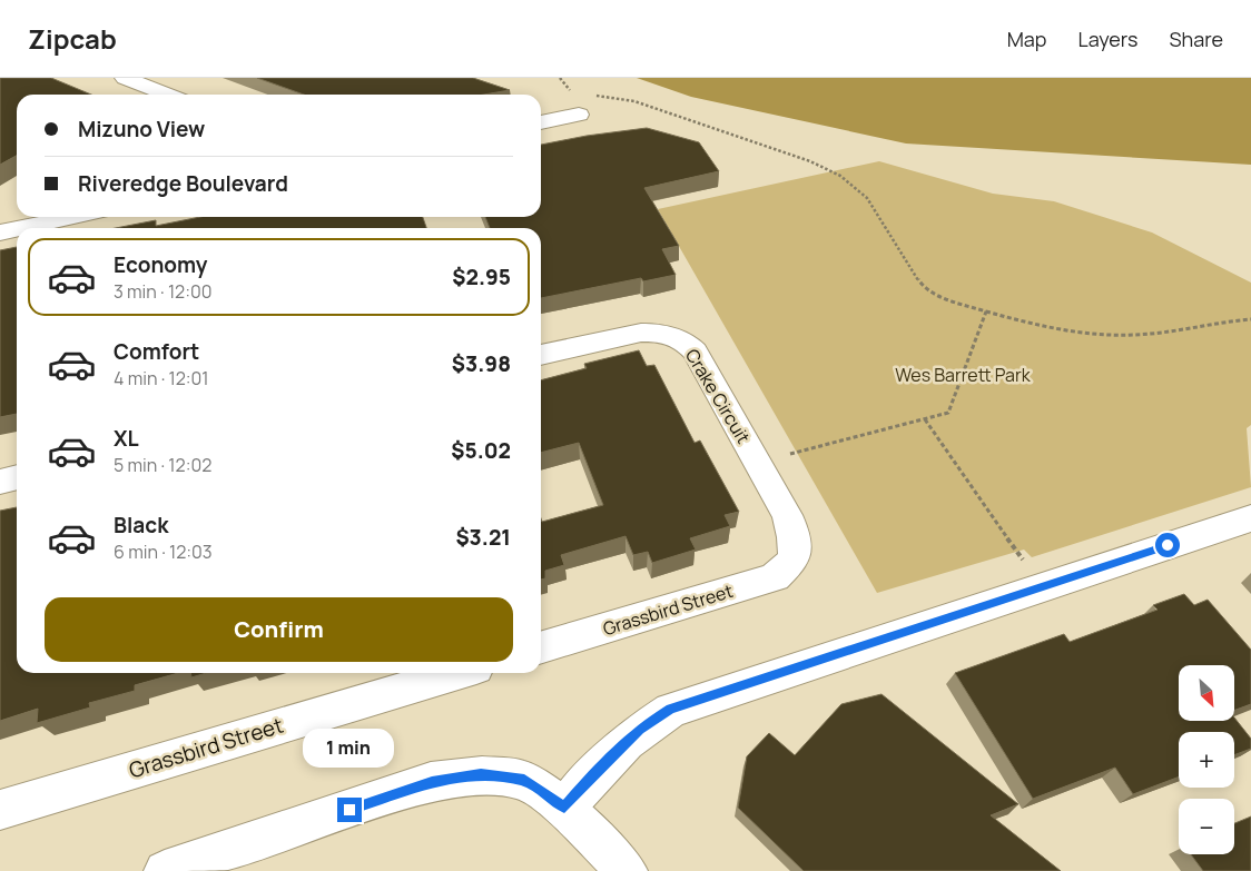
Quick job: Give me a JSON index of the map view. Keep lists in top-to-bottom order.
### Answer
{
  "streets": {
    "street": ["Crake Circuit", "Grassbird Street"]
  },
  "crossings": [
    ["Crake Circuit", "Grassbird Street"]
  ],
  "parks": ["Wes Barrett Park"],
  "north": "bottom right",
  "page": {
    "header": "Zipcab",
    "nav": ["Map", "Layers", "Share"],
    "banner": ["Mizuno View", "Riveredge Boulevard"],
    "list": [
      {
        "name": "Economy",
        "note": "3 min · 12:00",
        "value": "$2.95"
      },
      {
        "name": "Comfort",
        "note": "4 min · 12:01",
        "value": "$3.98"
      },
      {
        "name": "XL",
        "note": "5 min · 12:02",
        "value": "$5.02"
      },
      {
        "name": "Black",
        "note": "6 min · 12:03",
        "value": "$3.21"
      }
    ],
    "buttons": "Confirm",
    "map_buttons": ["+", "−"],
    "bubble": "1 min"
  }
}
